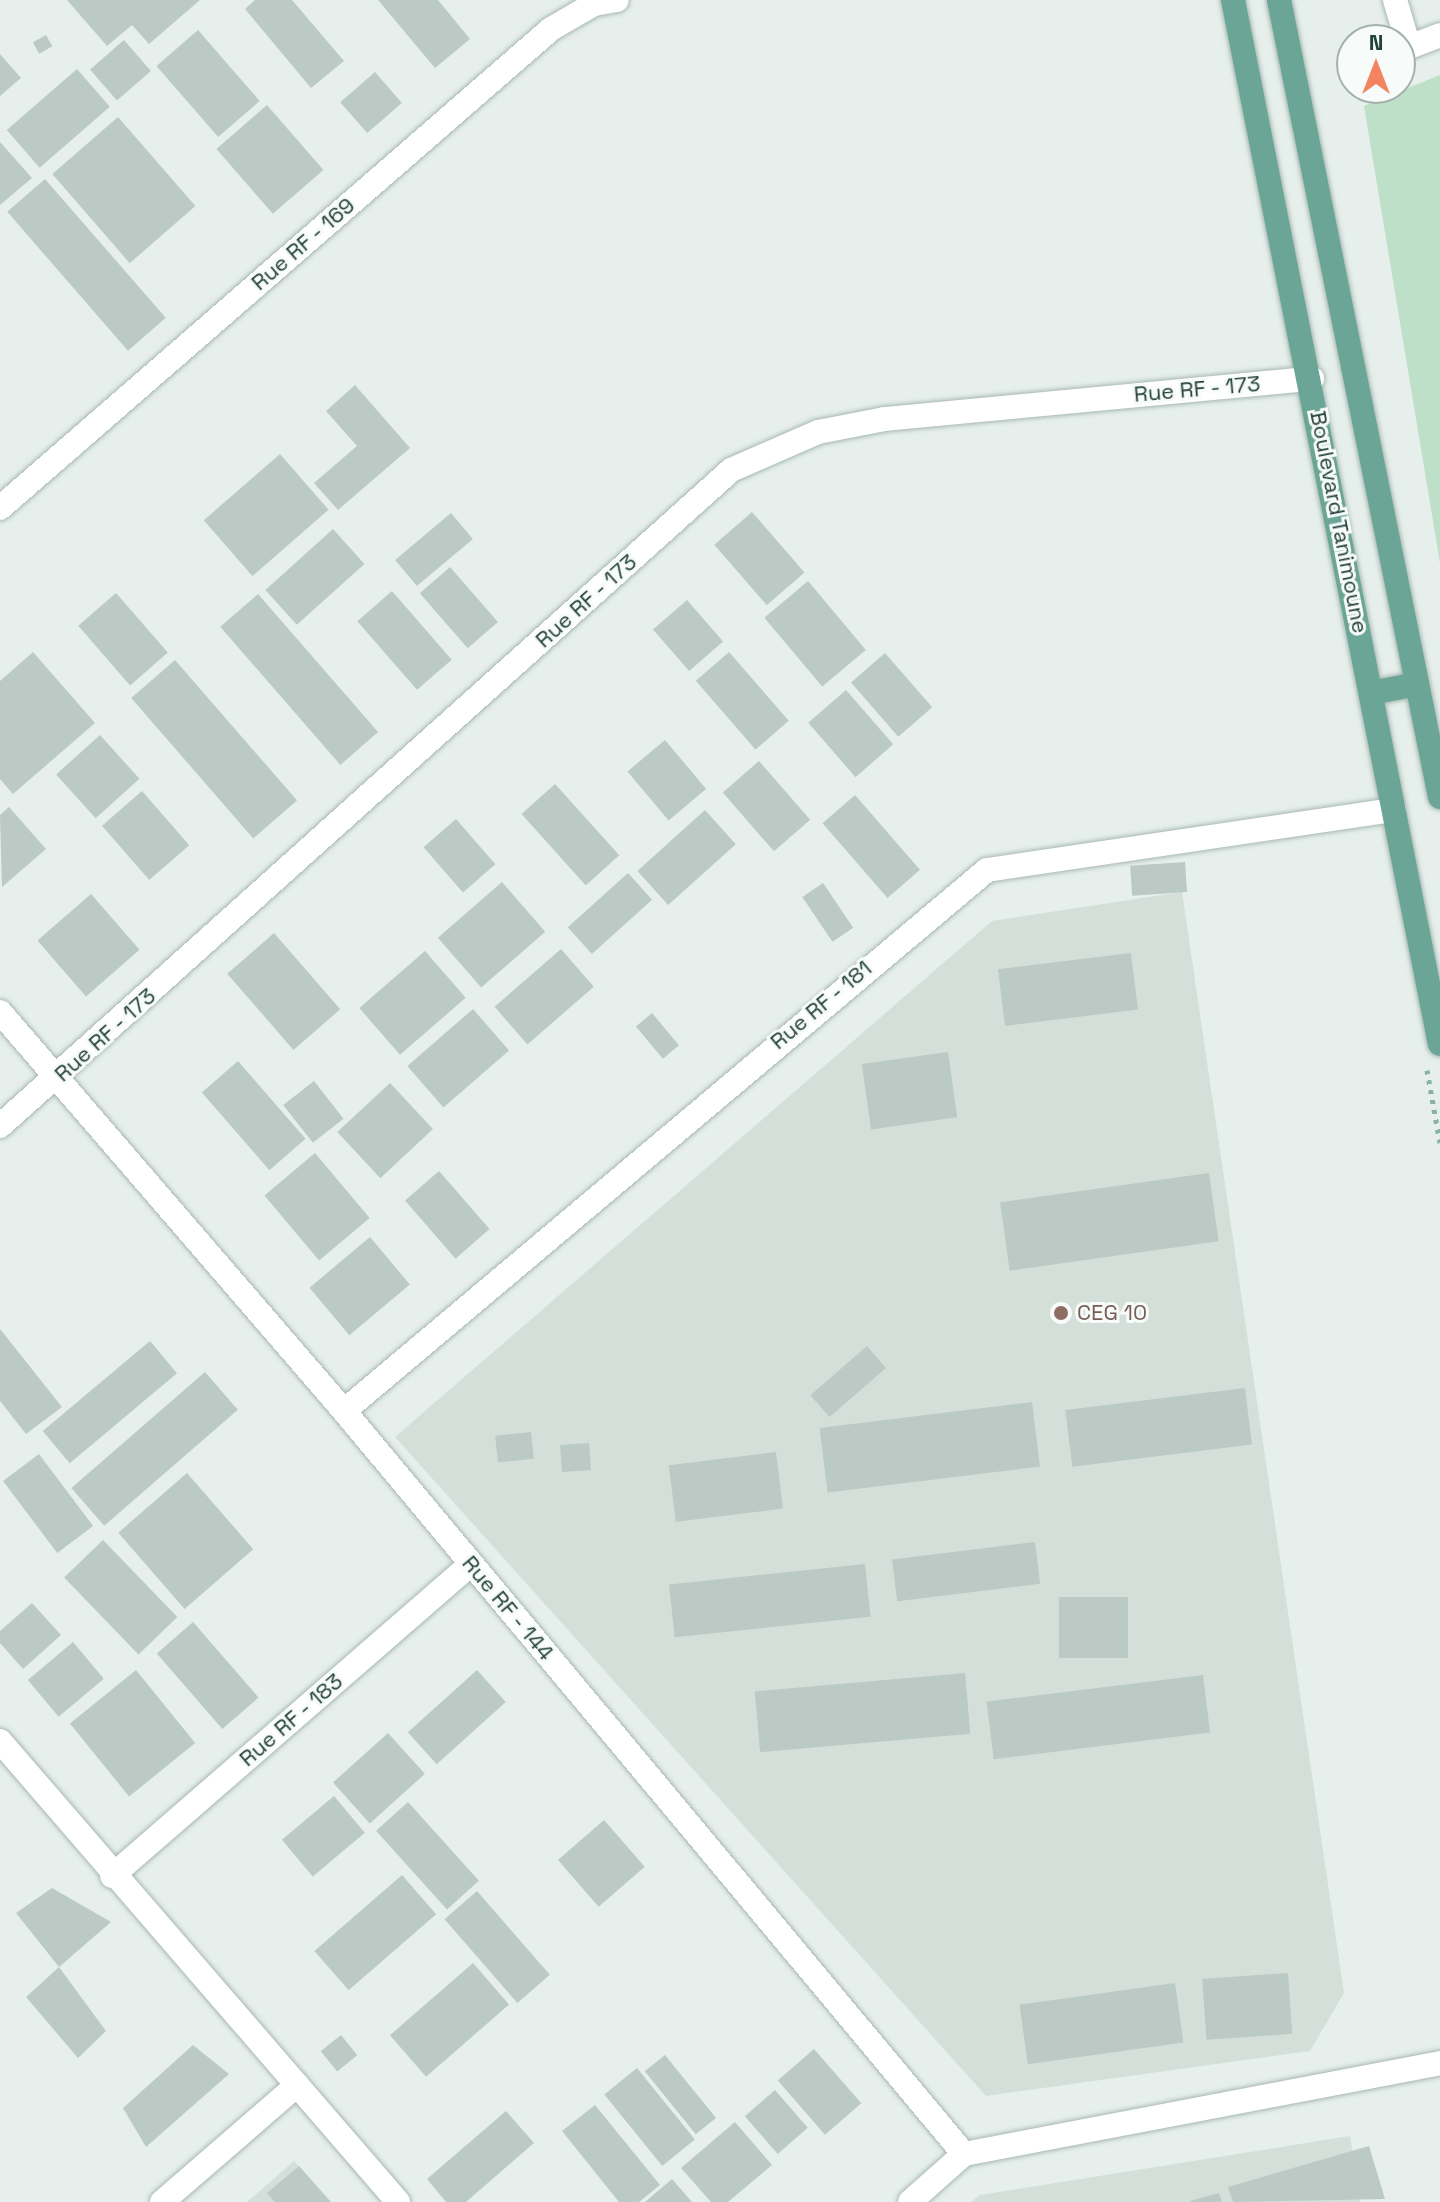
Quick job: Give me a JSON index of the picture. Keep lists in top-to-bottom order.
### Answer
{
  "streets": {
    "main road": ["Boulevard Tanimoune"],
    "street": [
      "Rue RF - 169",
      "Rue RF - 173",
      "Rue RF - 181",
      "Rue RF - 144",
      "Rue RF - 183"
    ]
  },
  "crossings": [
    ["Rue RF - 173", "Boulevard Tanimoune"],
    ["Rue RF - 173", "Rue RF - 144"],
    ["Boulevard Tanimoune", "Rue RF - 181"],
    ["Rue RF - 181", "Rue RF - 144"],
    ["Rue RF - 144", "Rue RF - 183"]
  ],
  "places": ["CEG 10"],
  "north": "top"
}
